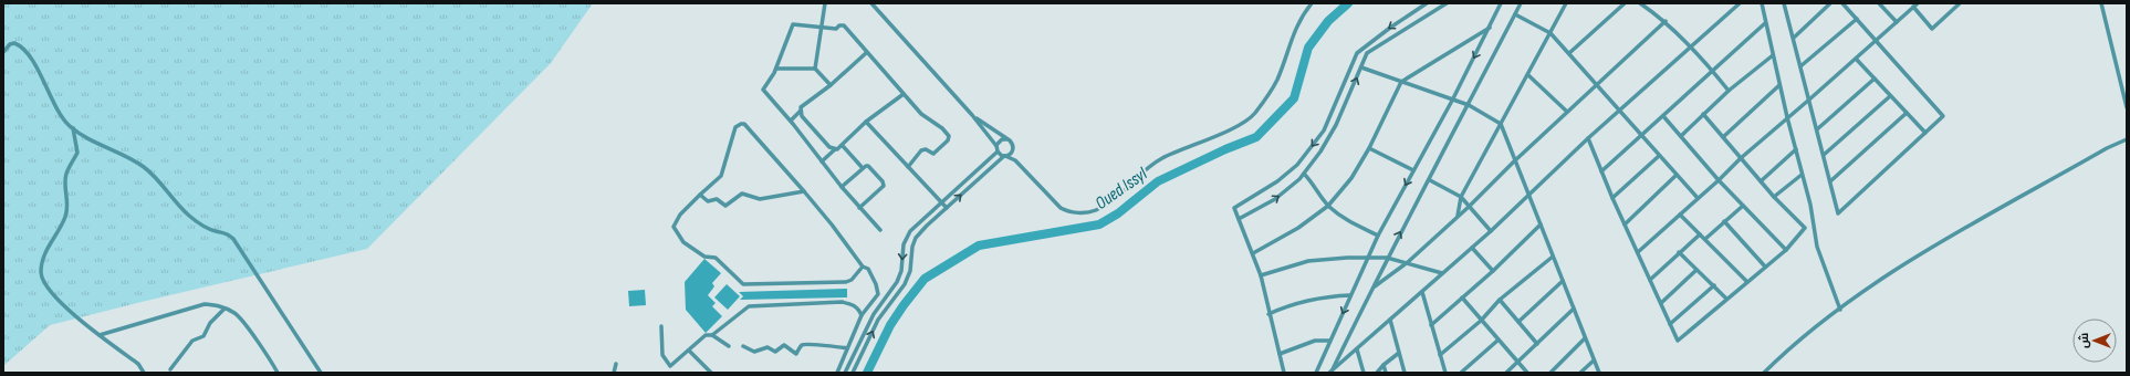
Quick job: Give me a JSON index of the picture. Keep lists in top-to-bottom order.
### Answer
{
  "water": ["Oued Issyl"],
  "north": "left"
}
